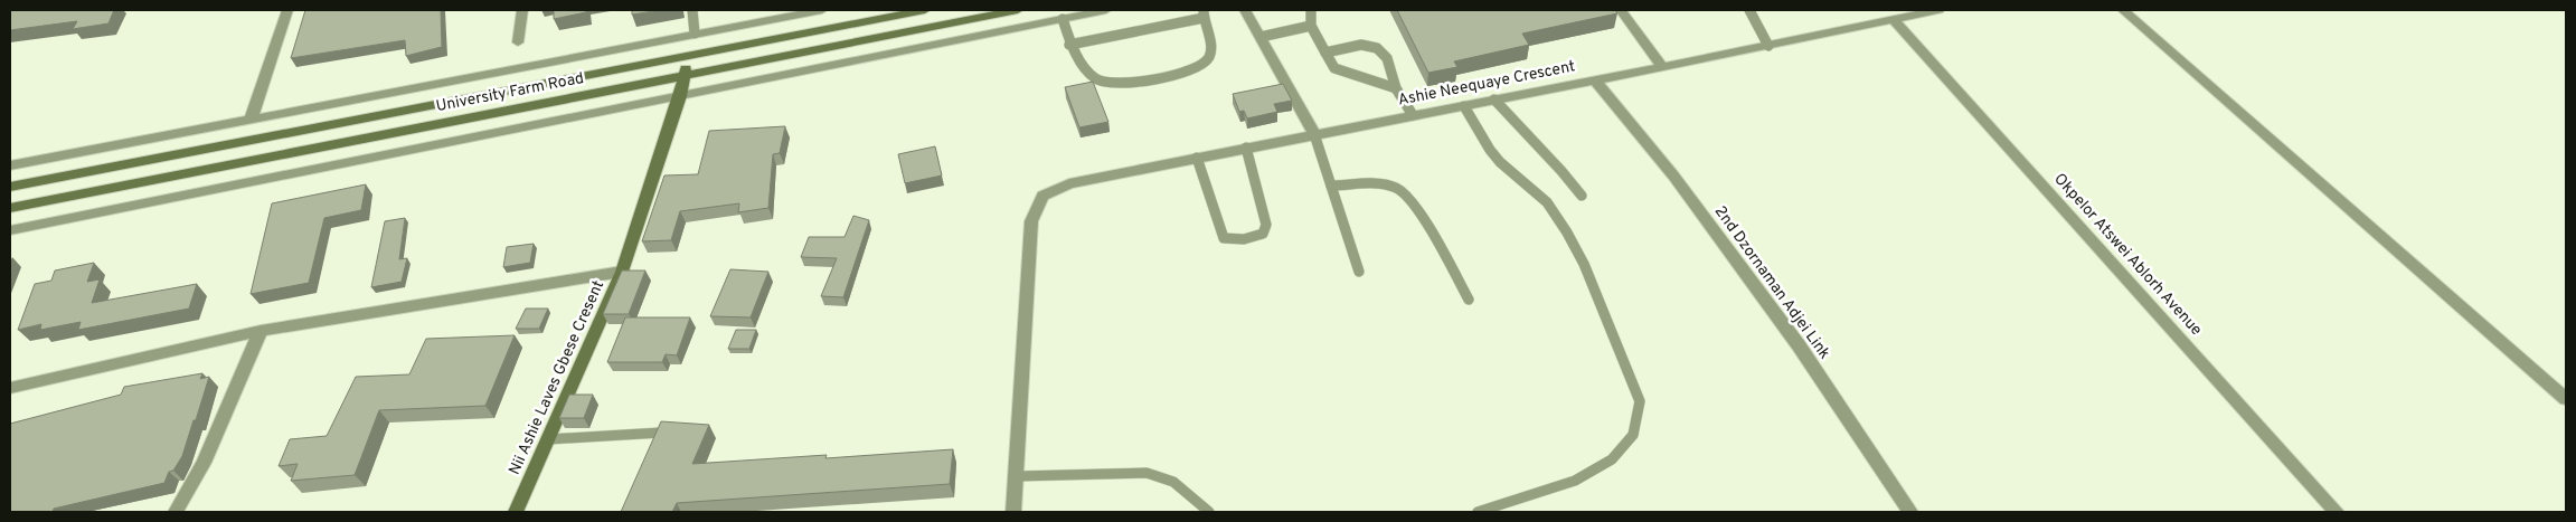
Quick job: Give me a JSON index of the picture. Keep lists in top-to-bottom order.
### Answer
{
  "streets": {
    "street": [
      "Ashie Neequaye Crescent",
      "University Farm Road",
      "Okpelor Atswei Ablorh Avenue",
      "2nd Dzornaman Adjei Link",
      "Nii Ashie Laves Gbese Cresent"
    ]
  },
  "crossings": [
    ["Ashie Neequaye Crescent", "Okpelor Atswei Ablorh Avenue"],
    ["Ashie Neequaye Crescent", "2nd Dzornaman Adjei Link"],
    ["University Farm Road", "Nii Ashie Laves Gbese Cresent"]
  ]
}
